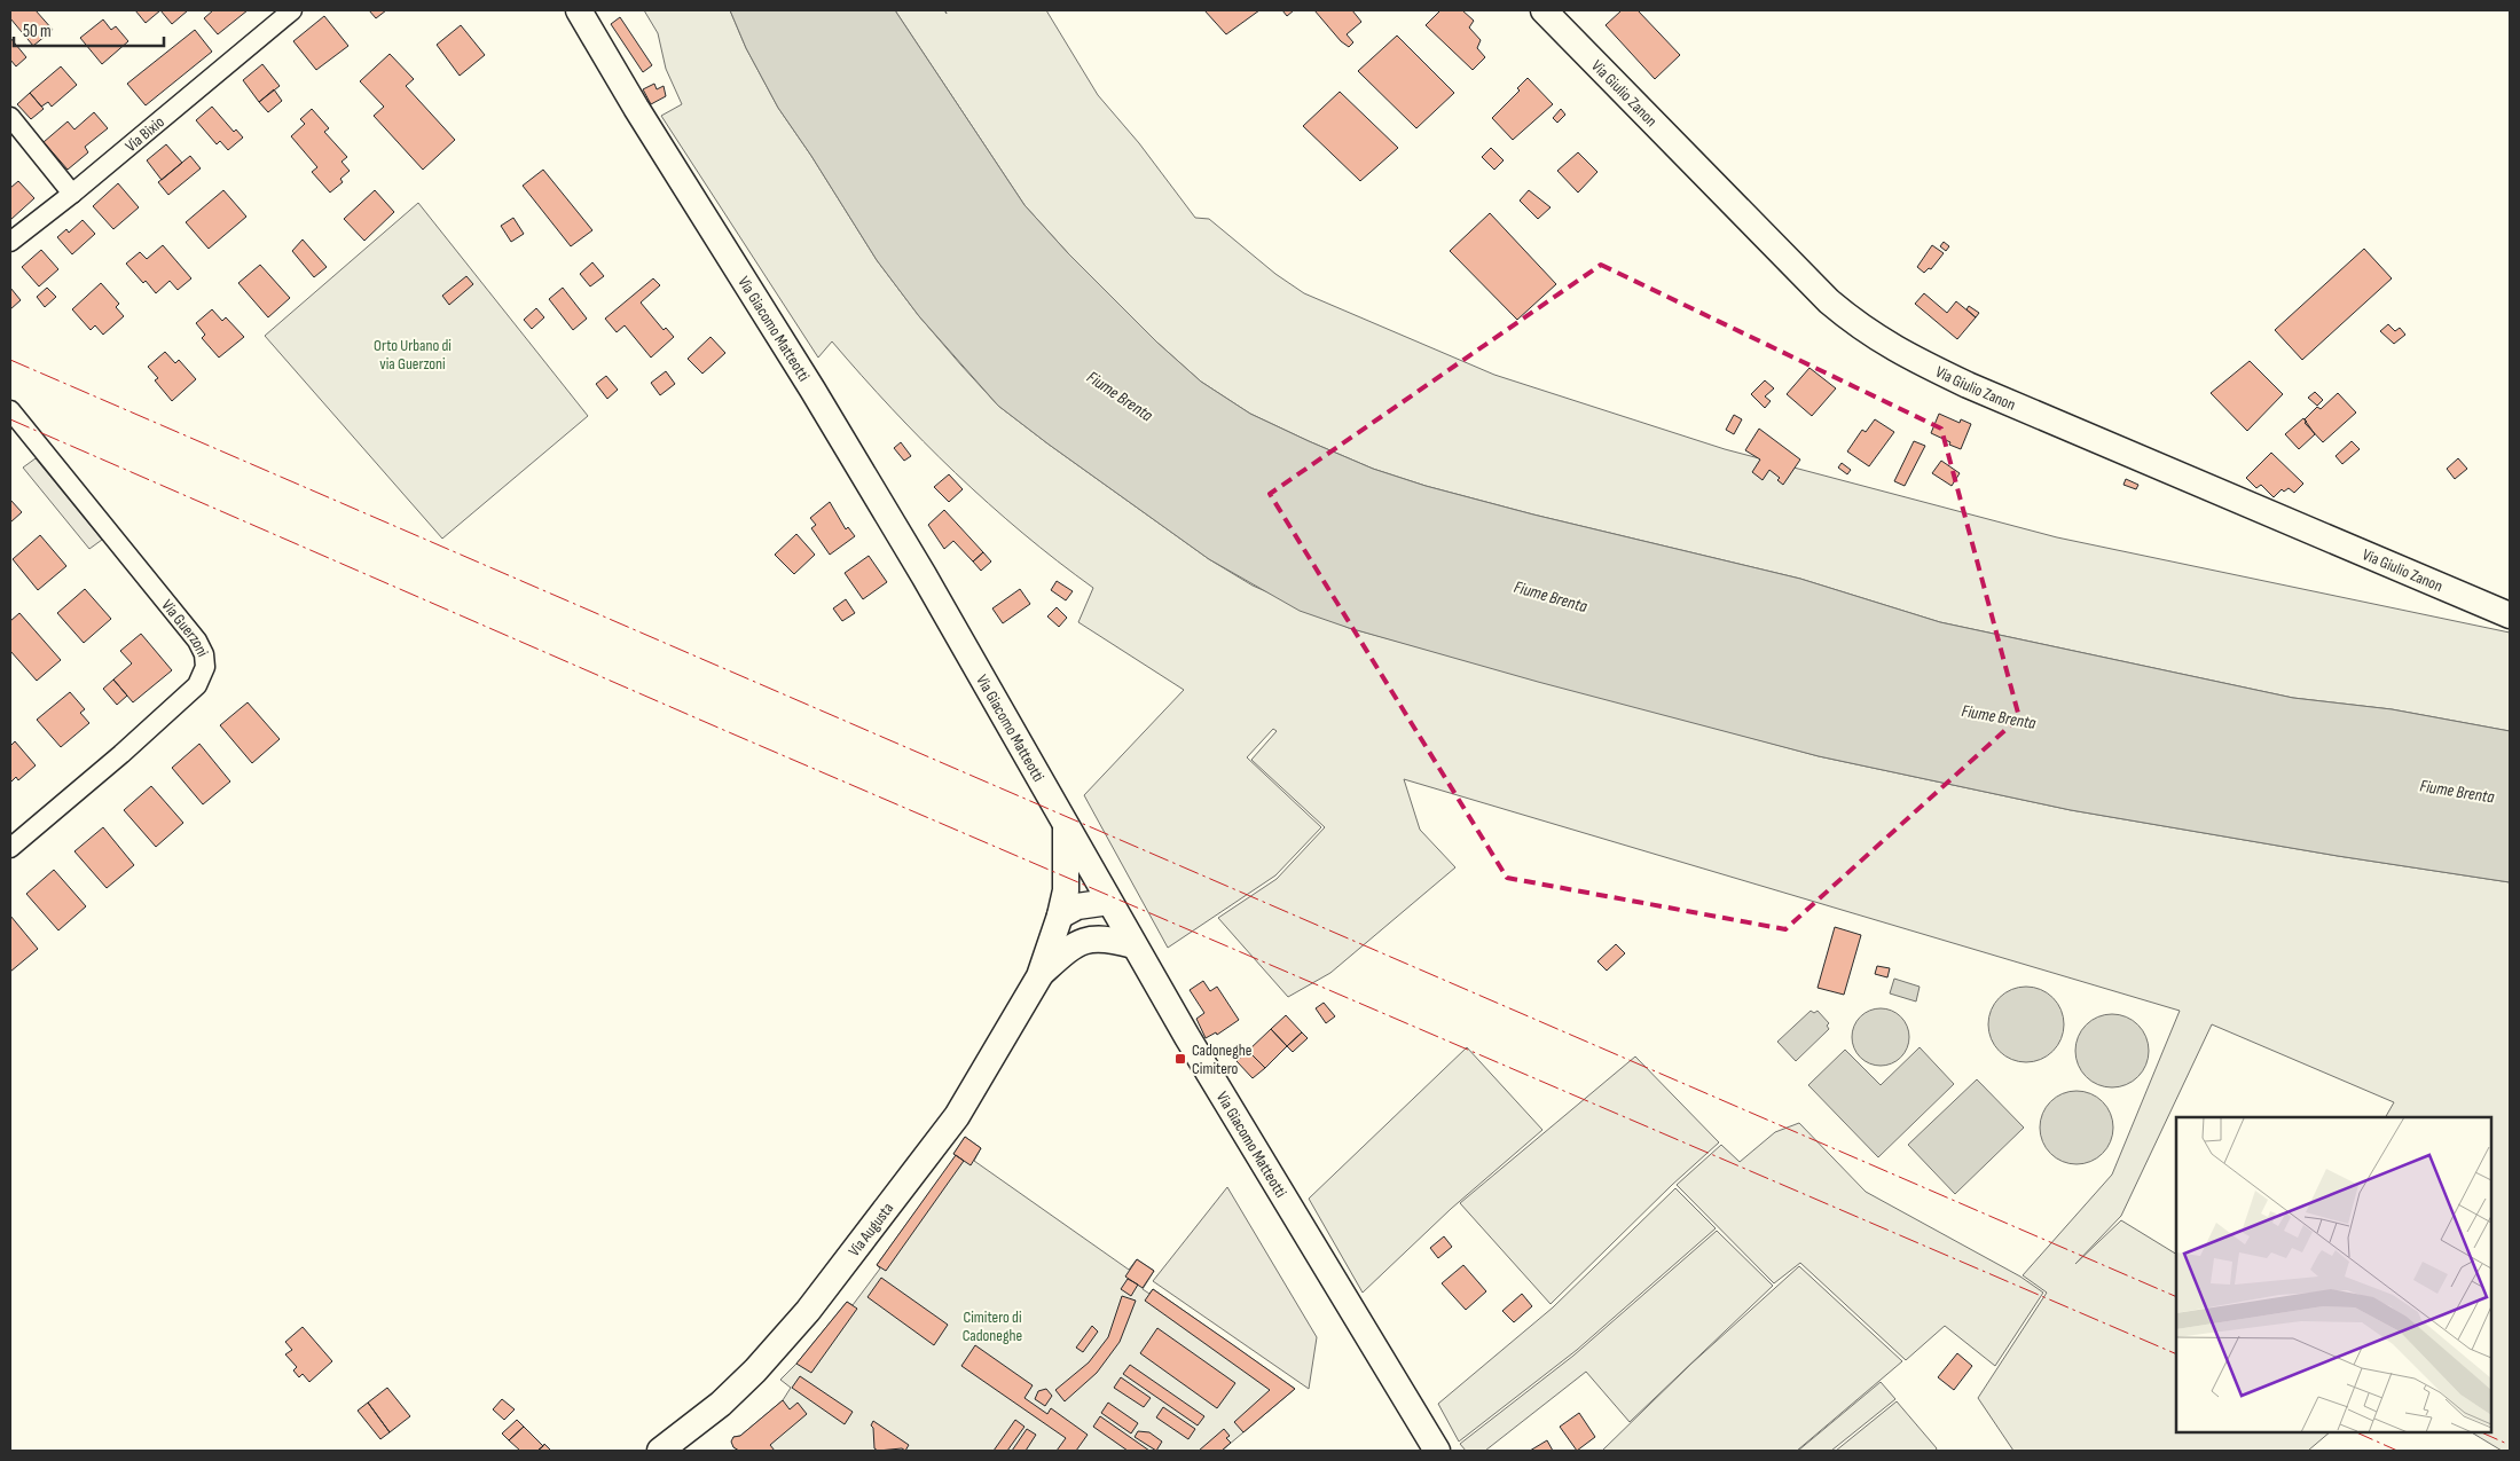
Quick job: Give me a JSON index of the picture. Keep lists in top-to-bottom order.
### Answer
{
  "streets": {
    "street": [
      "Via Giulio Zanon",
      "Via Bixio",
      "Via Giacomo Matteotti",
      "Via Guerzoni",
      "Via Augusta"
    ]
  },
  "crossings": [
    ["Via Giacomo Matteotti", "Via Augusta"]
  ],
  "water": ["Fiume Brenta"],
  "parks": ["Orto Urbano di via Guerzoni", "Cimitero di Cadoneghe"],
  "places": {
    "transit": ["Cadoneghe Cimitero"]
  },
  "scale_bar": "50 m"
}
